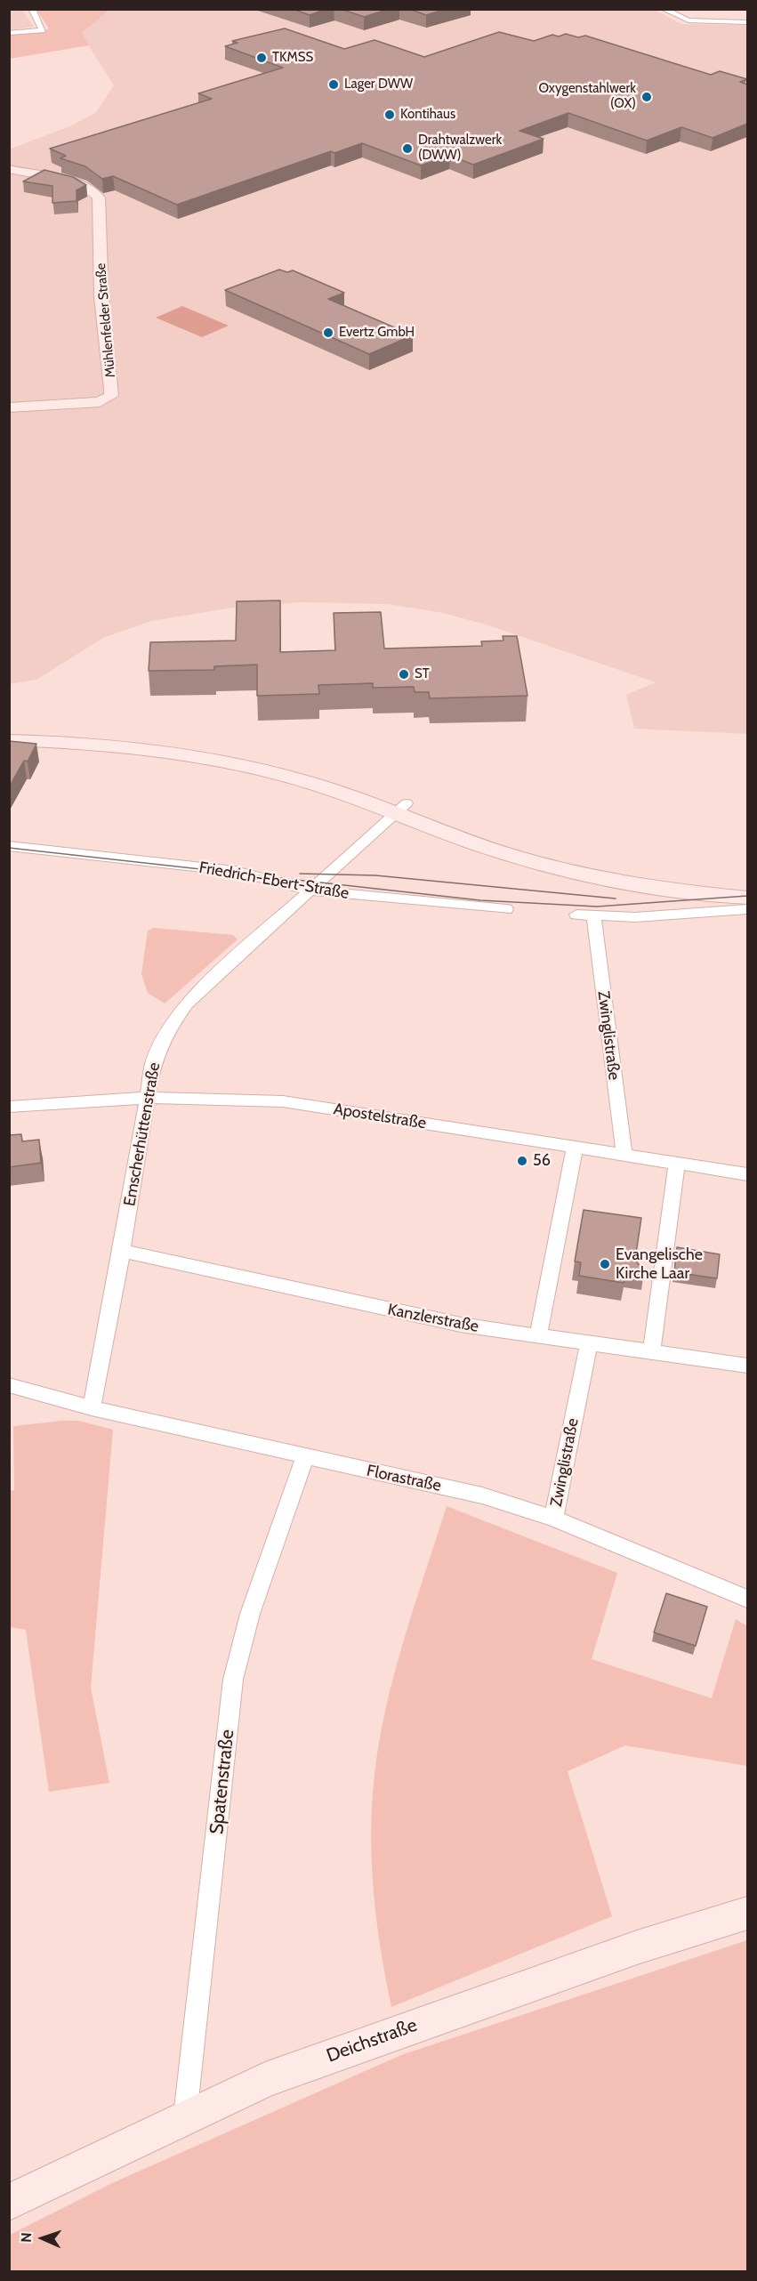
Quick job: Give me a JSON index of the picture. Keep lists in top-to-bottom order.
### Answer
{
  "streets": {
    "main road": ["Mühlenfelder Straße", "Deichstraße"],
    "street": [
      "Friedrich-Ebert-Straße",
      "Zwinglistraße",
      "Apostelstraße",
      "Emscherhüttenstraße",
      "Kanzlerstraße",
      "Florastraße",
      "Spatenstraße"
    ]
  },
  "crossings": [
    ["Friedrich-Ebert-Straße", "Emscherhüttenstraße"],
    ["Zwinglistraße", "Apostelstraße"],
    ["Zwinglistraße", "Kanzlerstraße"],
    ["Zwinglistraße", "Florastraße"],
    ["Apostelstraße", "Emscherhüttenstraße"],
    ["Emscherhüttenstraße", "Kanzlerstraße"],
    ["Emscherhüttenstraße", "Florastraße"],
    ["Florastraße", "Spatenstraße"],
    ["Spatenstraße", "Deichstraße"]
  ],
  "places": [
    "TKMSS",
    "Lager DWW",
    "Oxygenstahlwerk (OX)",
    "Kontihaus",
    "Drahtwalzwerk (DWW)",
    "Evertz GmbH",
    "ST",
    "56",
    "Evangelische Kirche Laar"
  ],
  "north": "left"
}
